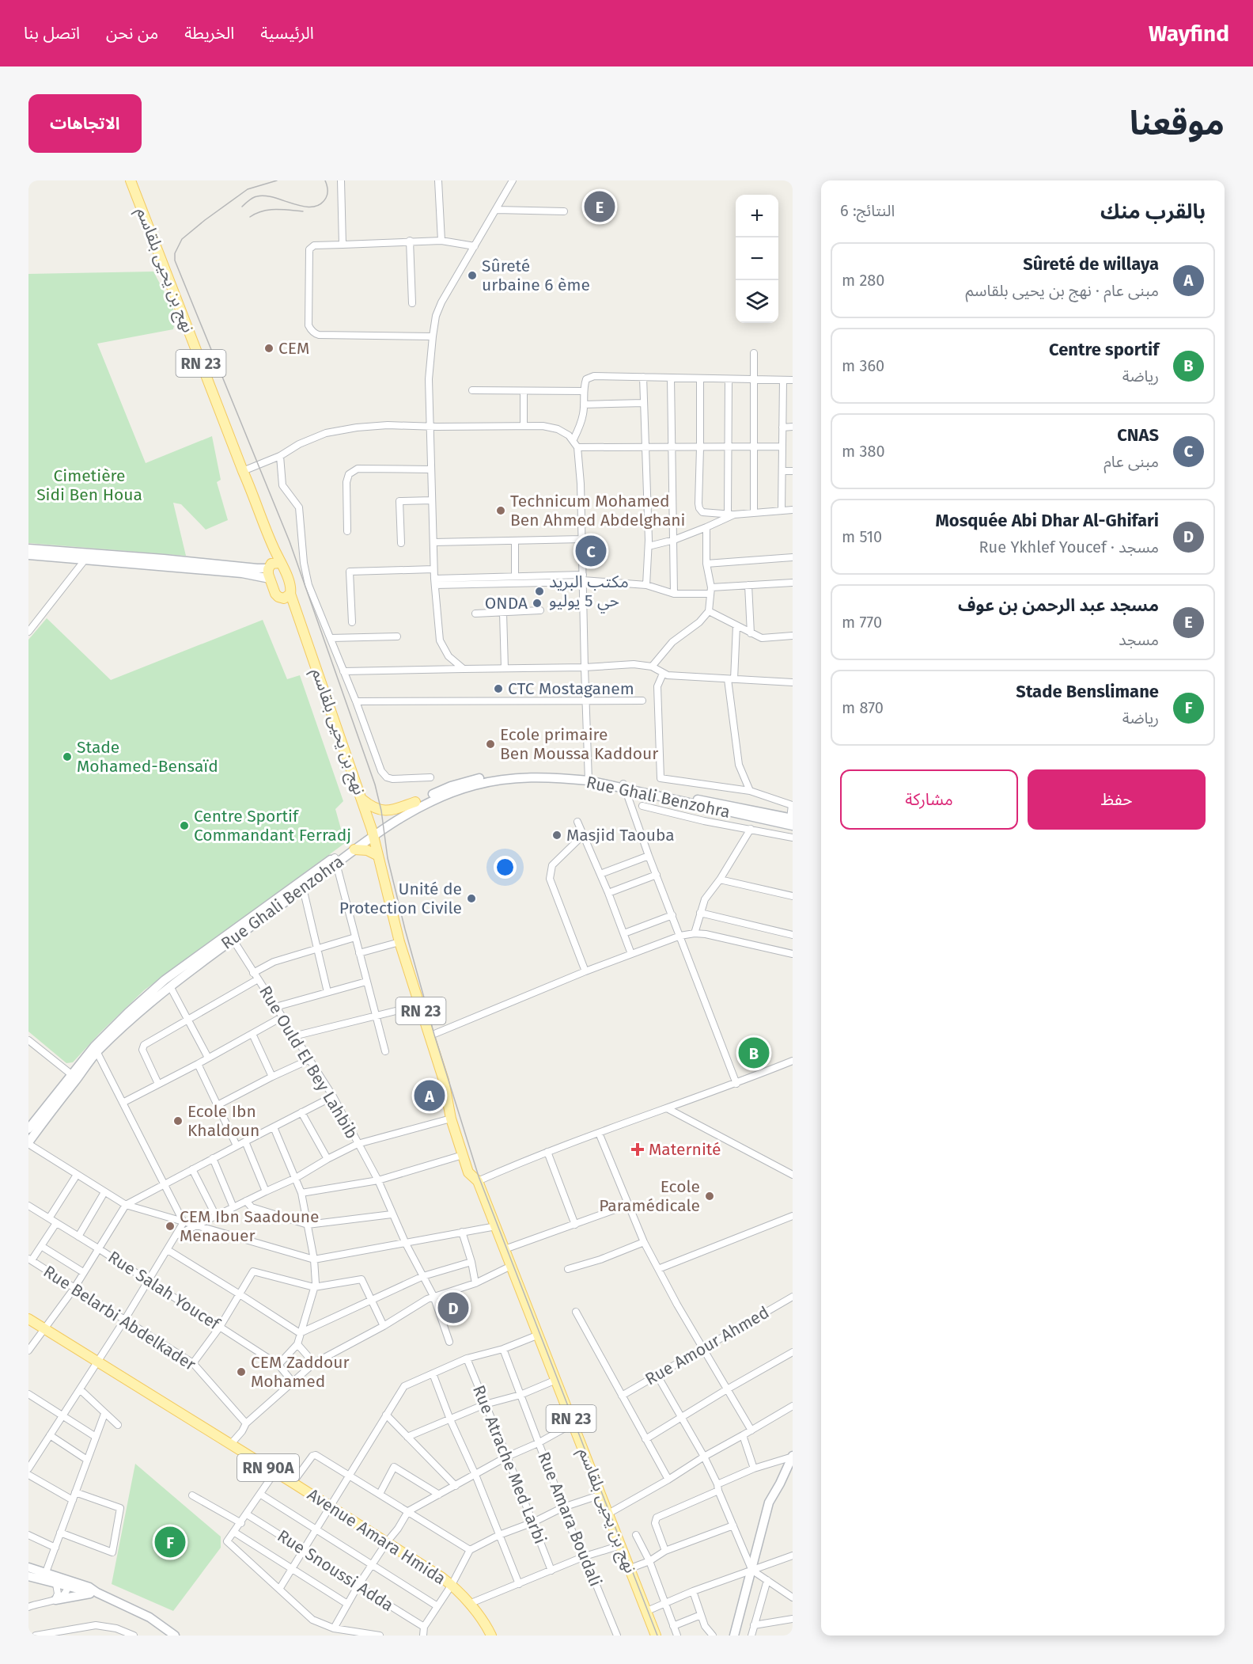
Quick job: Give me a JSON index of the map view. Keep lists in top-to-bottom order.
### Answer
{
  "streets": {
    "main road": [
      "نهج بن يحيى بلقاسم",
      "RN 23",
      "Rue Ghali Benzohra",
      "RN 90A",
      "Avenue Amara Hmida"
    ],
    "street": [
      "Rue Ould El Bey Lahbib",
      "Rue Salah Youcef",
      "Rue Belarbi Abdelkader",
      "Rue Amour Ahmed",
      "Rue Atrache Med Larbi",
      "Rue Amara Boudali",
      "Rue Snoussi Adda"
    ]
  },
  "crossings": [
    ["نهج بن يحيى بلقاسم", "Rue Ghali Benzohra"],
    ["Rue Ghali Benzohra", "Rue Ould El Bey Lahbib"]
  ],
  "parks": ["Cimetière Sidi Ben Houa"],
  "places": {
    "other": [
      "Sûreté urbaine 6 ème",
      "CEM",
      "Technicum Mohamed Ben Ahmed Abdelghani",
      "مكتب البريد حي 5 يوليو",
      "ONDA",
      "CTC Mostaganem",
      "Ecole primaire Ben Moussa Kaddour",
      "Stade Mohamed-Bensaïd",
      "Centre Sportif Commandant Ferradj",
      "Masjid Taouba",
      "Unité de Protection Civile",
      "Ecole Ibn Khaldoun",
      "Ecole Paramédicale",
      "CEM Ibn Saadoune Menaouer",
      "CEM Zaddour Mohamed"
    ],
    "health": ["Maternité"]
  },
  "page": {
    "header": "Wayfind",
    "nav": [
      "الرئيسية",
      "الخريطة",
      "من نحن",
      "اتصل بنا"
    ],
    "title": "موقعنا",
    "buttons": [
      "الاتجاهات",
      ["حفظ", "مشاركة"]
    ],
    "heading": ["بالقرب منك", "النتائج: 6"],
    "pins": [
      "E",
      "C",
      "B",
      "A",
      "D",
      "F"
    ],
    "map_buttons": ["+", "−"],
    "list": [
      {
        "mark": "A",
        "name": "Sûreté de willaya",
        "note": "مبنى عام · نهج بن يحيى بلقاسم",
        "value": "280 m"
      },
      {
        "mark": "B",
        "name": "Centre sportif",
        "note": "رياضة",
        "value": "360 m"
      },
      {
        "mark": "C",
        "name": "CNAS",
        "note": "مبنى عام",
        "value": "380 m"
      },
      {
        "mark": "D",
        "name": "Mosquée Abi Dhar Al-Ghifari",
        "note": "مسجد · Rue Ykhlef Youcef",
        "value": "510 m"
      },
      {
        "mark": "E",
        "name": "مسجد عبد الرحمن بن عوف",
        "note": "مسجد",
        "value": "770 m"
      },
      {
        "mark": "F",
        "name": "Stade Benslimane",
        "note": "رياضة",
        "value": "870 m"
      }
    ]
  }
}
